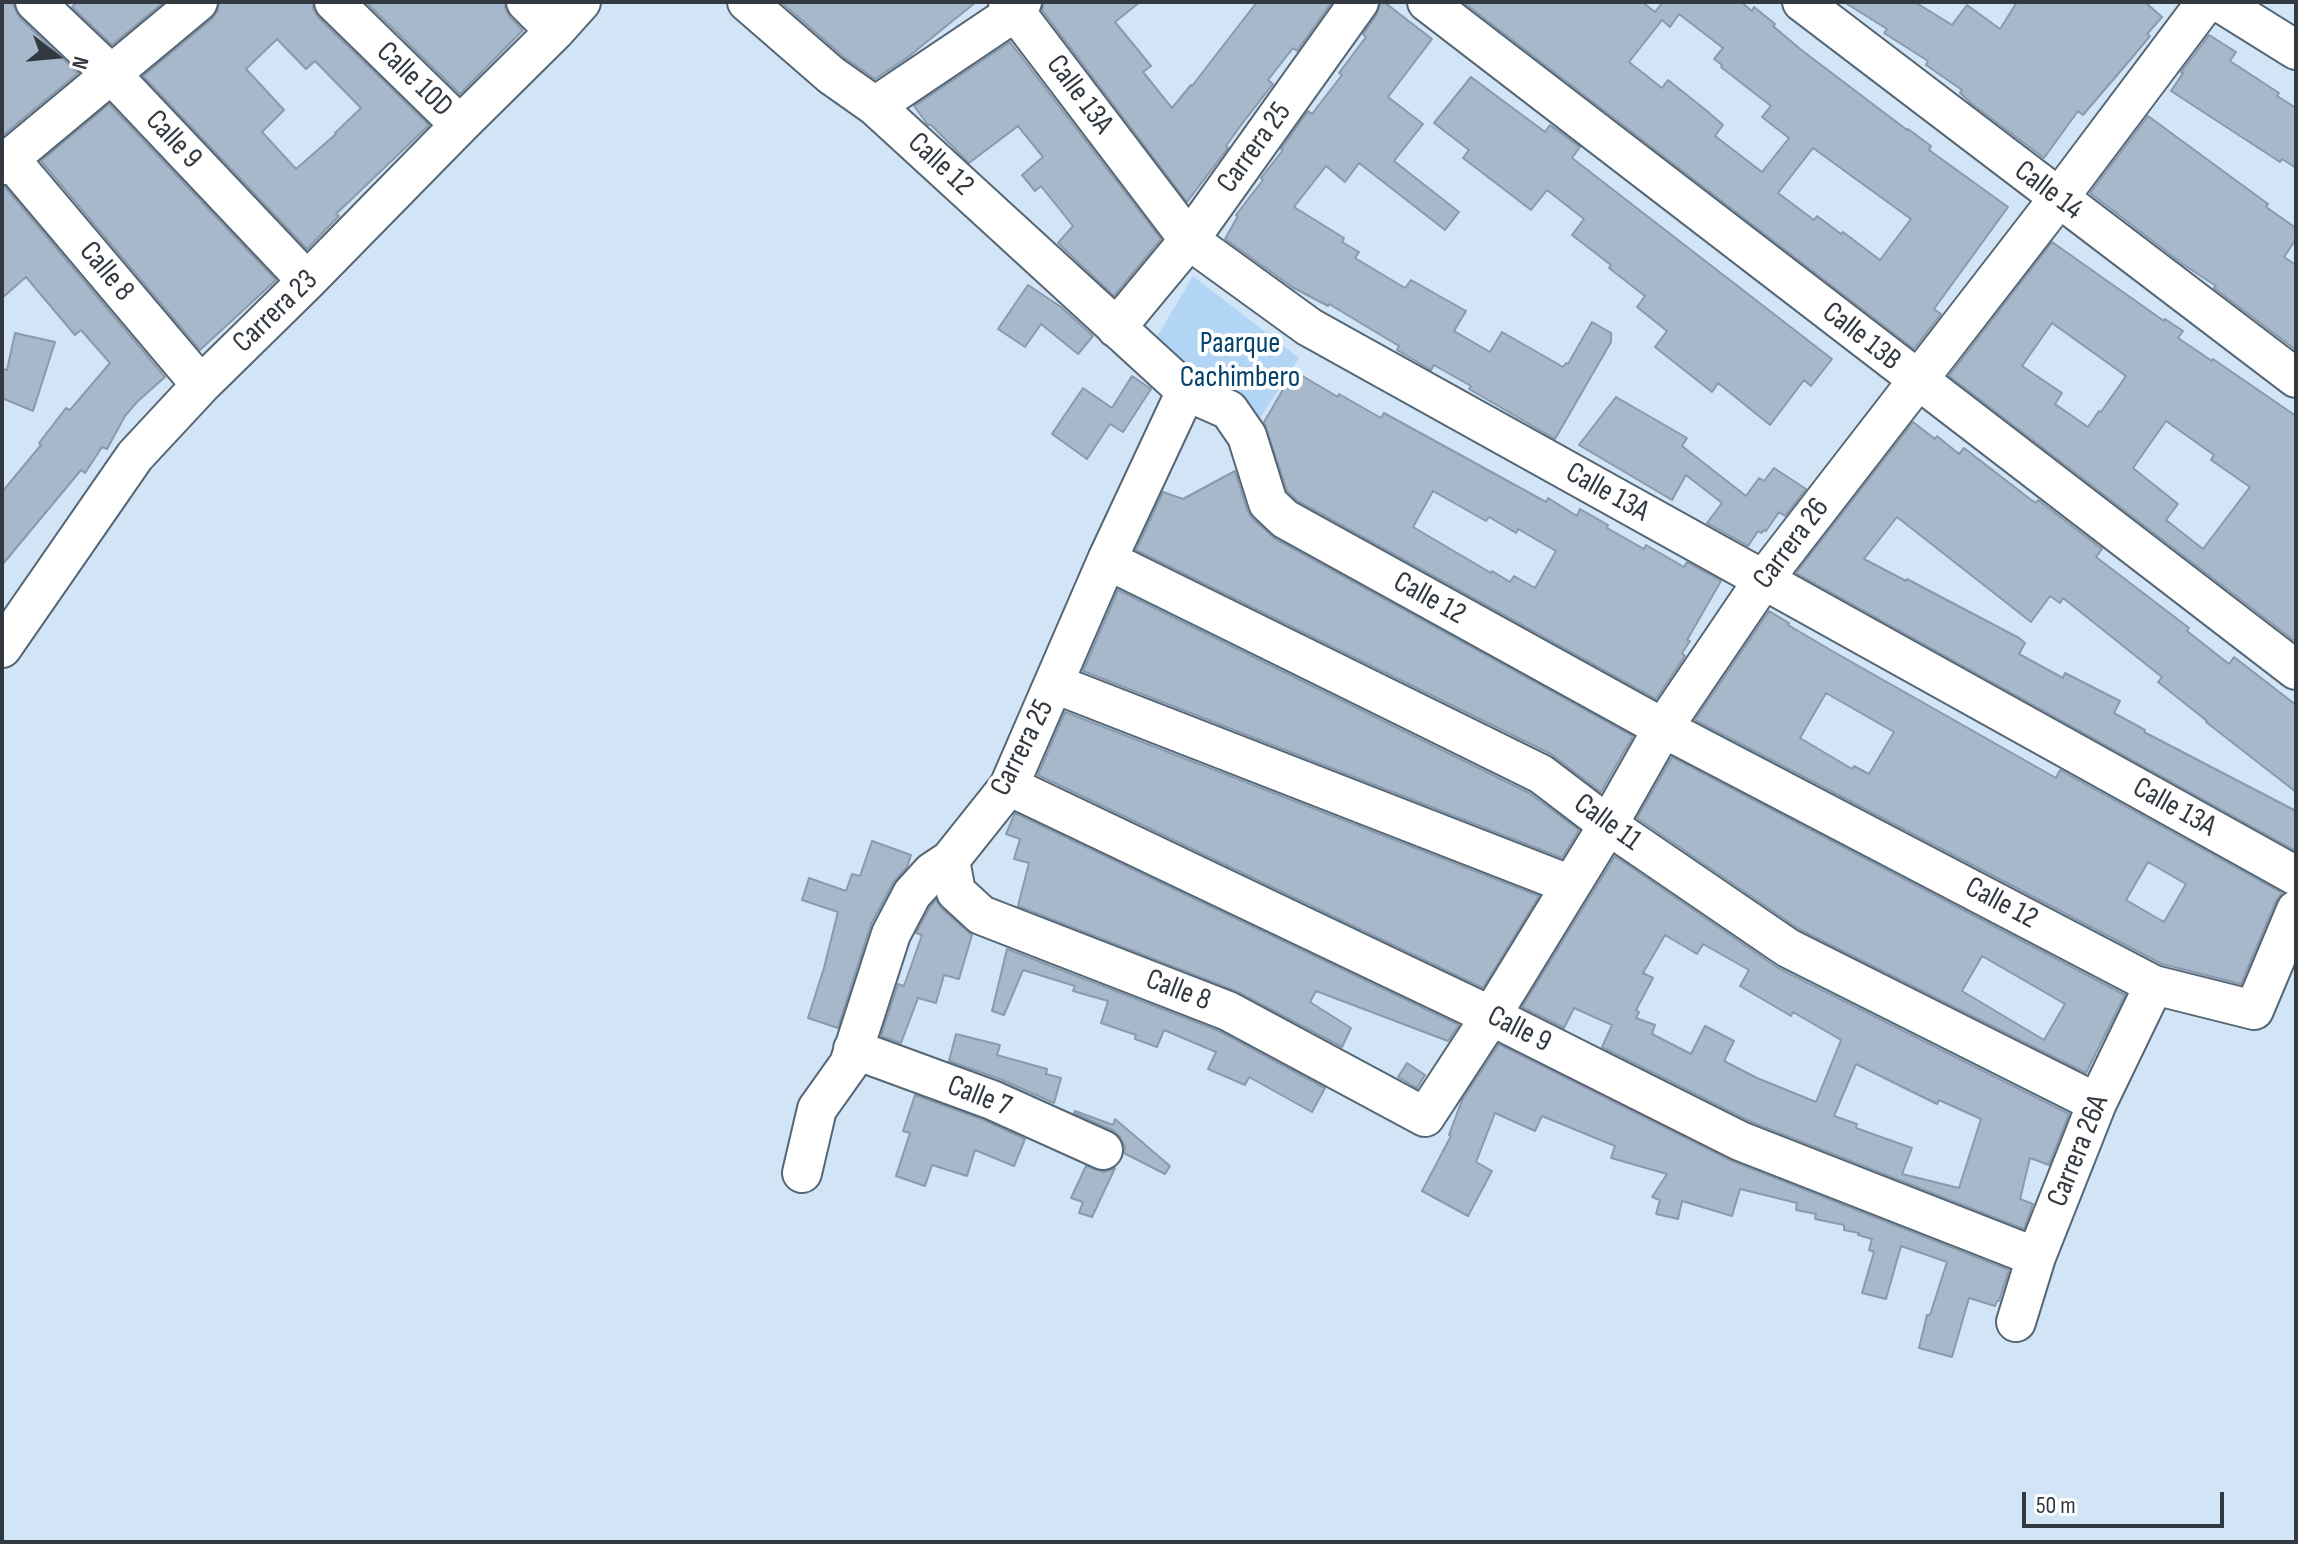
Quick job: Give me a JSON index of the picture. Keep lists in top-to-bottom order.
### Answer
{
  "streets": {
    "street": [
      "Calle 10D",
      "Calle 13A",
      "Calle 9",
      "Carrera 25",
      "Calle 12",
      "Calle 14",
      "Calle 8",
      "Carrera 23",
      "Calle 13B",
      "Carrera 26",
      "Calle 11",
      "Calle 7",
      "Carrera 26A"
    ]
  },
  "crossings": [
    ["Calle 10D", "Carrera 23"],
    ["Calle 13A", "Carrera 25"],
    ["Calle 13A", "Carrera 26"],
    ["Calle 9", "Carrera 25"],
    ["Calle 9", "Carrera 23"],
    ["Calle 9", "Carrera 26"],
    ["Calle 9", "Carrera 26A"],
    ["Carrera 25", "Calle 12"],
    ["Carrera 25", "Calle 8"],
    ["Carrera 25", "Calle 11"],
    ["Carrera 25", "Calle 7"],
    ["Calle 12", "Carrera 26"],
    ["Calle 12", "Carrera 26A"],
    ["Calle 14", "Carrera 26"],
    ["Calle 8", "Carrera 23"],
    ["Calle 8", "Carrera 26"],
    ["Calle 13B", "Carrera 26"],
    ["Carrera 26", "Calle 11"],
    ["Calle 11", "Carrera 26A"]
  ],
  "parks": ["Paarque Cachimbero"],
  "scale_bar": "50 m",
  "north": "right"
}
